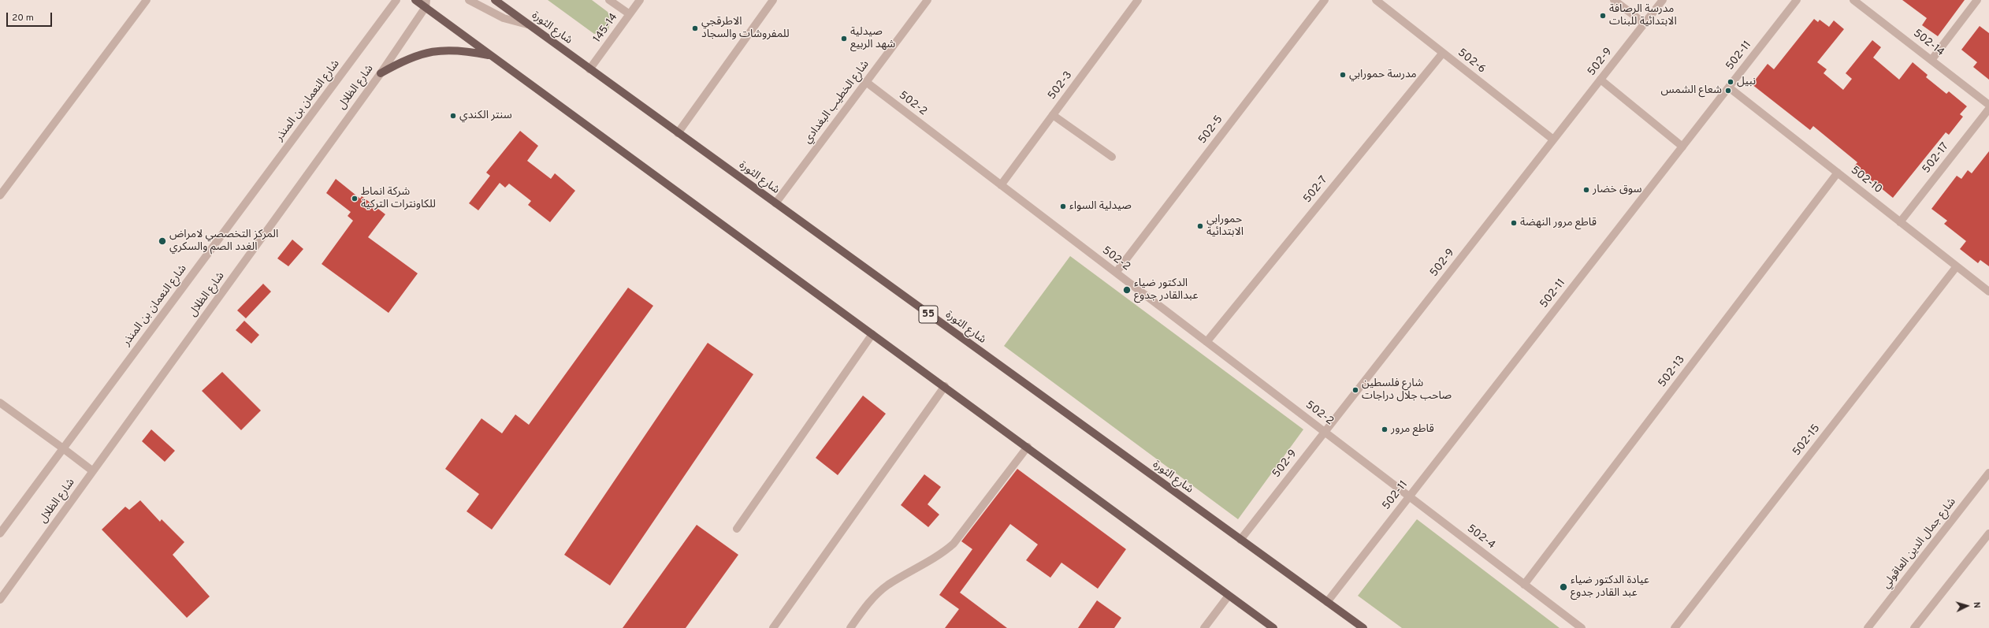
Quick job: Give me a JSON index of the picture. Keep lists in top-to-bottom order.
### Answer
{
  "streets": {
    "main road": ["شارع الثورة", "55"],
    "street": [
      "145-14",
      "502-14",
      "502-11",
      "502-6",
      "502-9",
      "502-3",
      "شارع الظلال",
      "شارع النعمان بن المنذر",
      "شارع الخطيب البغدادي",
      "502-2",
      "502-5",
      "502-17",
      "502-10",
      "502-7",
      "502-13",
      "502-15",
      "502-4",
      "شارع جمال الدين العاقولي"
    ]
  },
  "crossings": [
    ["شارع الثورة", "145-14"],
    ["شارع الثورة", "502-11"],
    ["شارع الثورة", "502-9"],
    ["شارع الثورة", "شارع الخطيب البغدادي"],
    ["502-11", "502-10"],
    ["502-11", "502-4"],
    ["502-6", "502-9"],
    ["502-6", "502-7"],
    ["502-9", "502-2"],
    ["502-3", "502-2"],
    ["شارع الخطيب البغدادي", "502-2"],
    ["502-2", "502-5"],
    ["502-2", "502-7"],
    ["502-2", "502-4"],
    ["502-17", "502-10"],
    ["502-10", "502-13"],
    ["502-10", "502-15"],
    ["502-13", "502-4"]
  ],
  "places": [
    "مدرسة الرصافة الابتدائية للبنات",
    "الاطرقجي للمفروشات والسجاد",
    "صيدلية شهد الربيع",
    "مدرسة حمورابي",
    "نبيل",
    "شعاع الشمس",
    "سنتر الكندي",
    "سوق خضار",
    "شركة انماط للكاونترات التركية",
    "صيدلية السواء",
    "قاطع مرور النهضة",
    "حمورابي الابتدائية",
    "المركز التخصصي لامراض الغدد الصم والسكري",
    "الدكتور ضياء عبدالقادر جدوع",
    "شارع فلسطين صاحب جلال دراجات",
    "قاطع مرور",
    "عيادة الدكتور ضياء عبد القادر جدوع"
  ],
  "scale_bar": "20 m",
  "north": "right"
}
